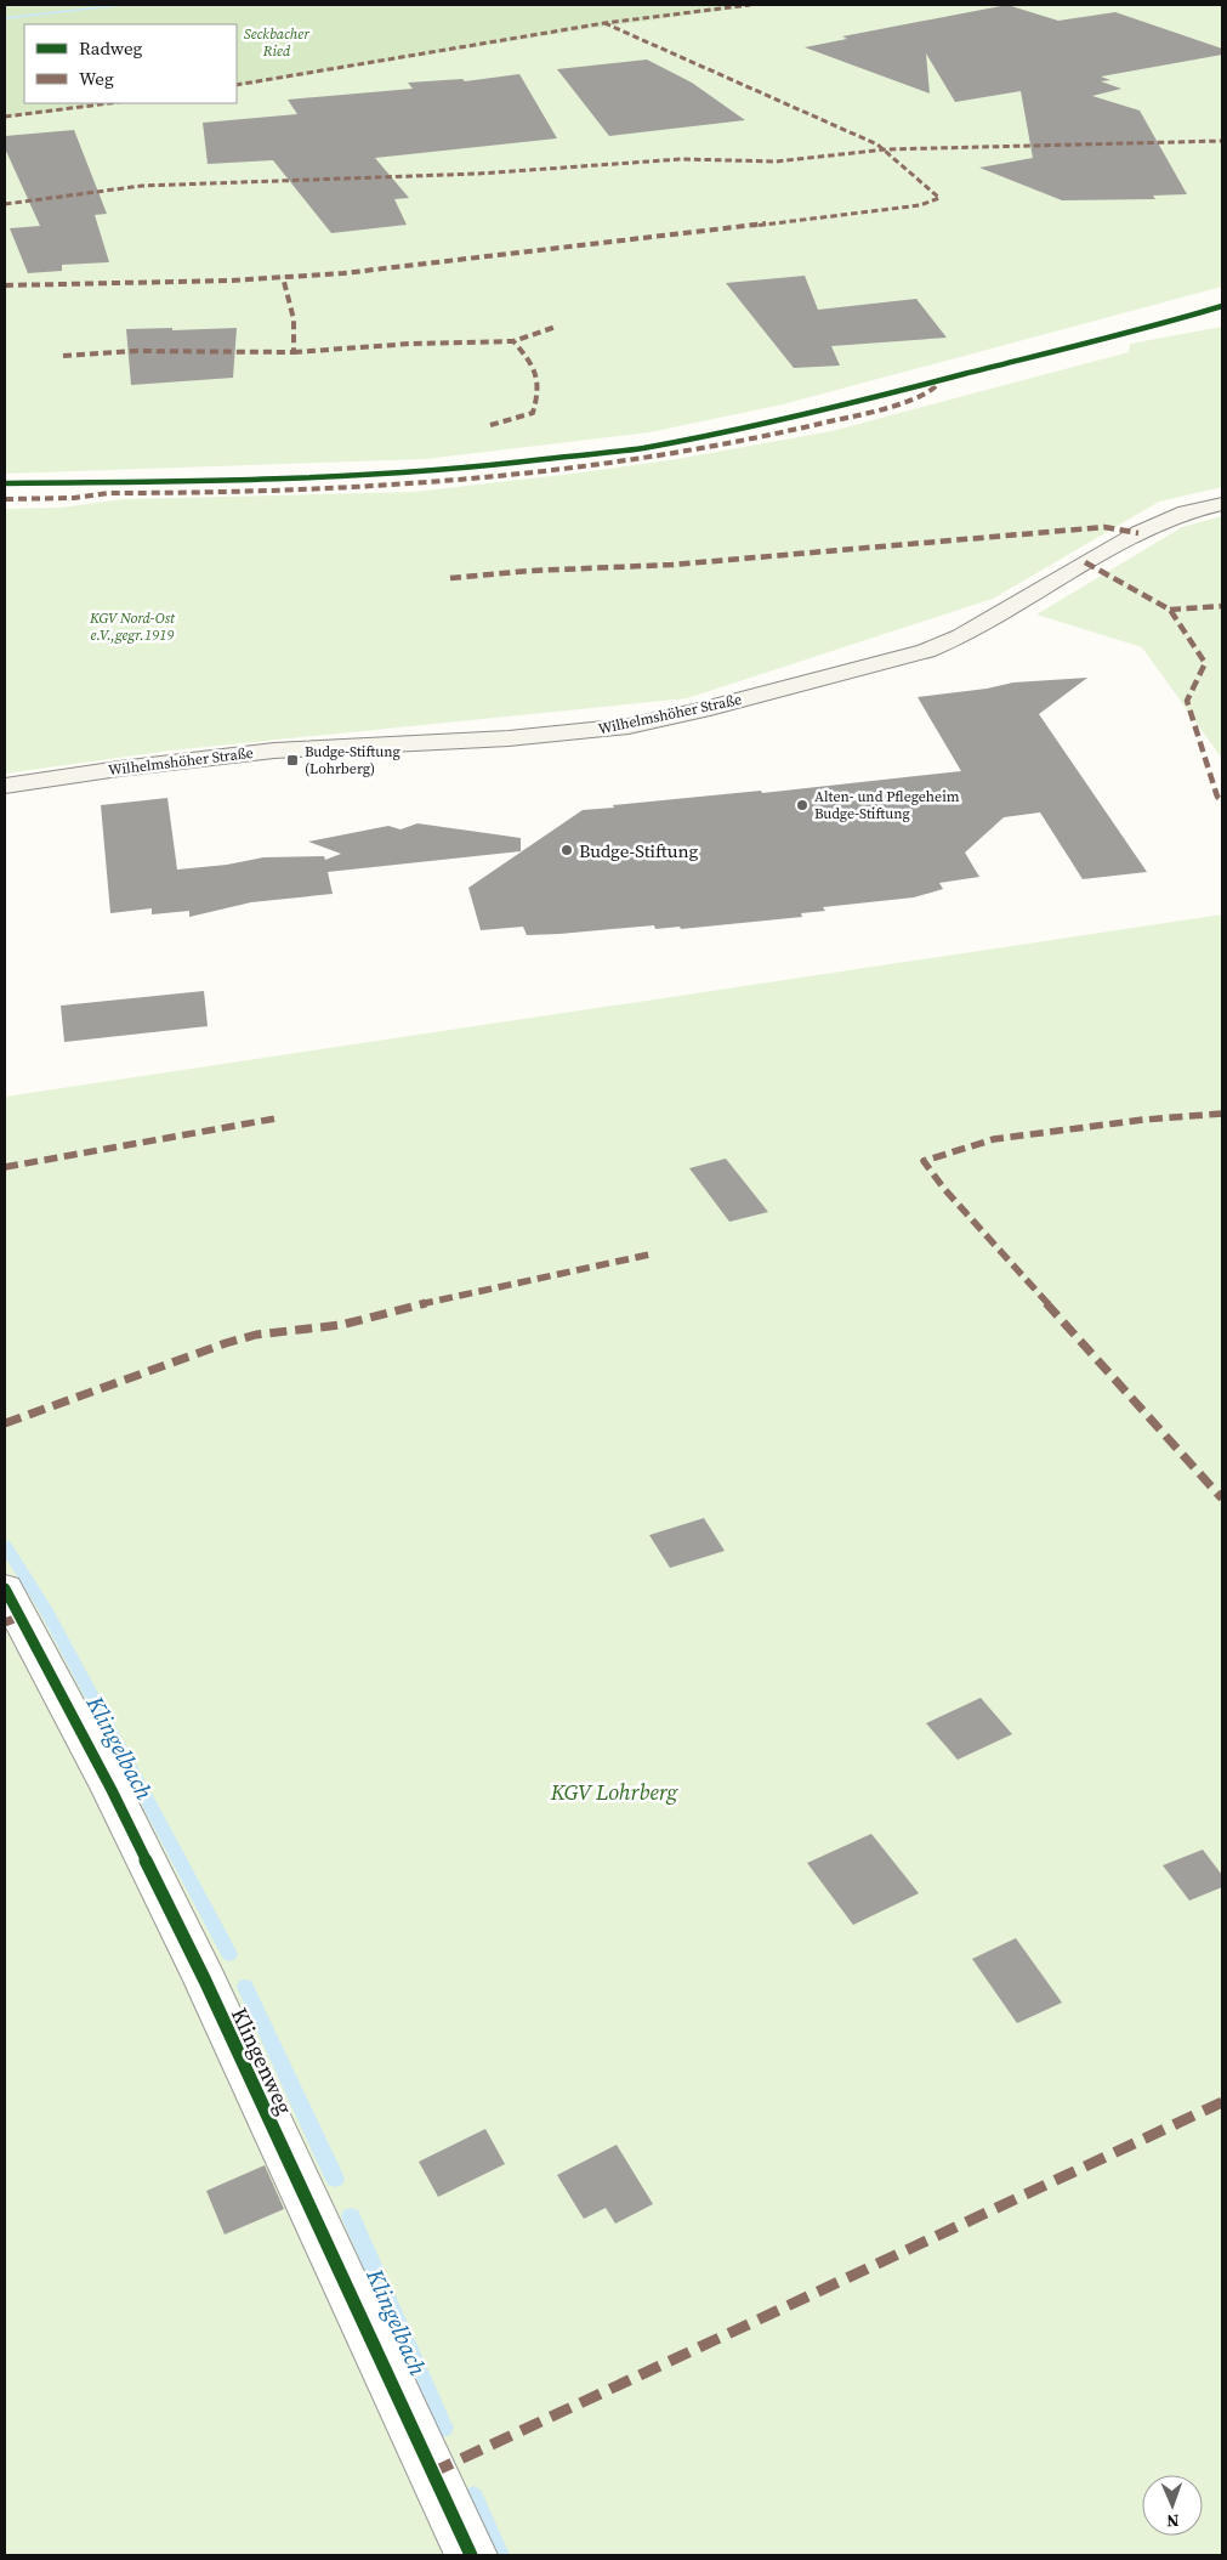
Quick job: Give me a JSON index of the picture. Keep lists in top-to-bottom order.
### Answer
{
  "streets": {
    "main road": ["Wilhelmshöher Straße"],
    "street": ["Klingenweg"]
  },
  "water": ["Klingelbach"],
  "parks": ["Seckbacher Ried", "KGV Nord-Ost e.V.,gegr.1919", "KGV Lohrberg"],
  "places": {
    "transit": ["Budge-Stiftung (Lohrberg)"],
    "other": ["Alten- und Pflegeheim Budge-Stiftung", "Budge-Stiftung"]
  },
  "legend": ["Radweg", "Weg"],
  "north": "bottom"
}
